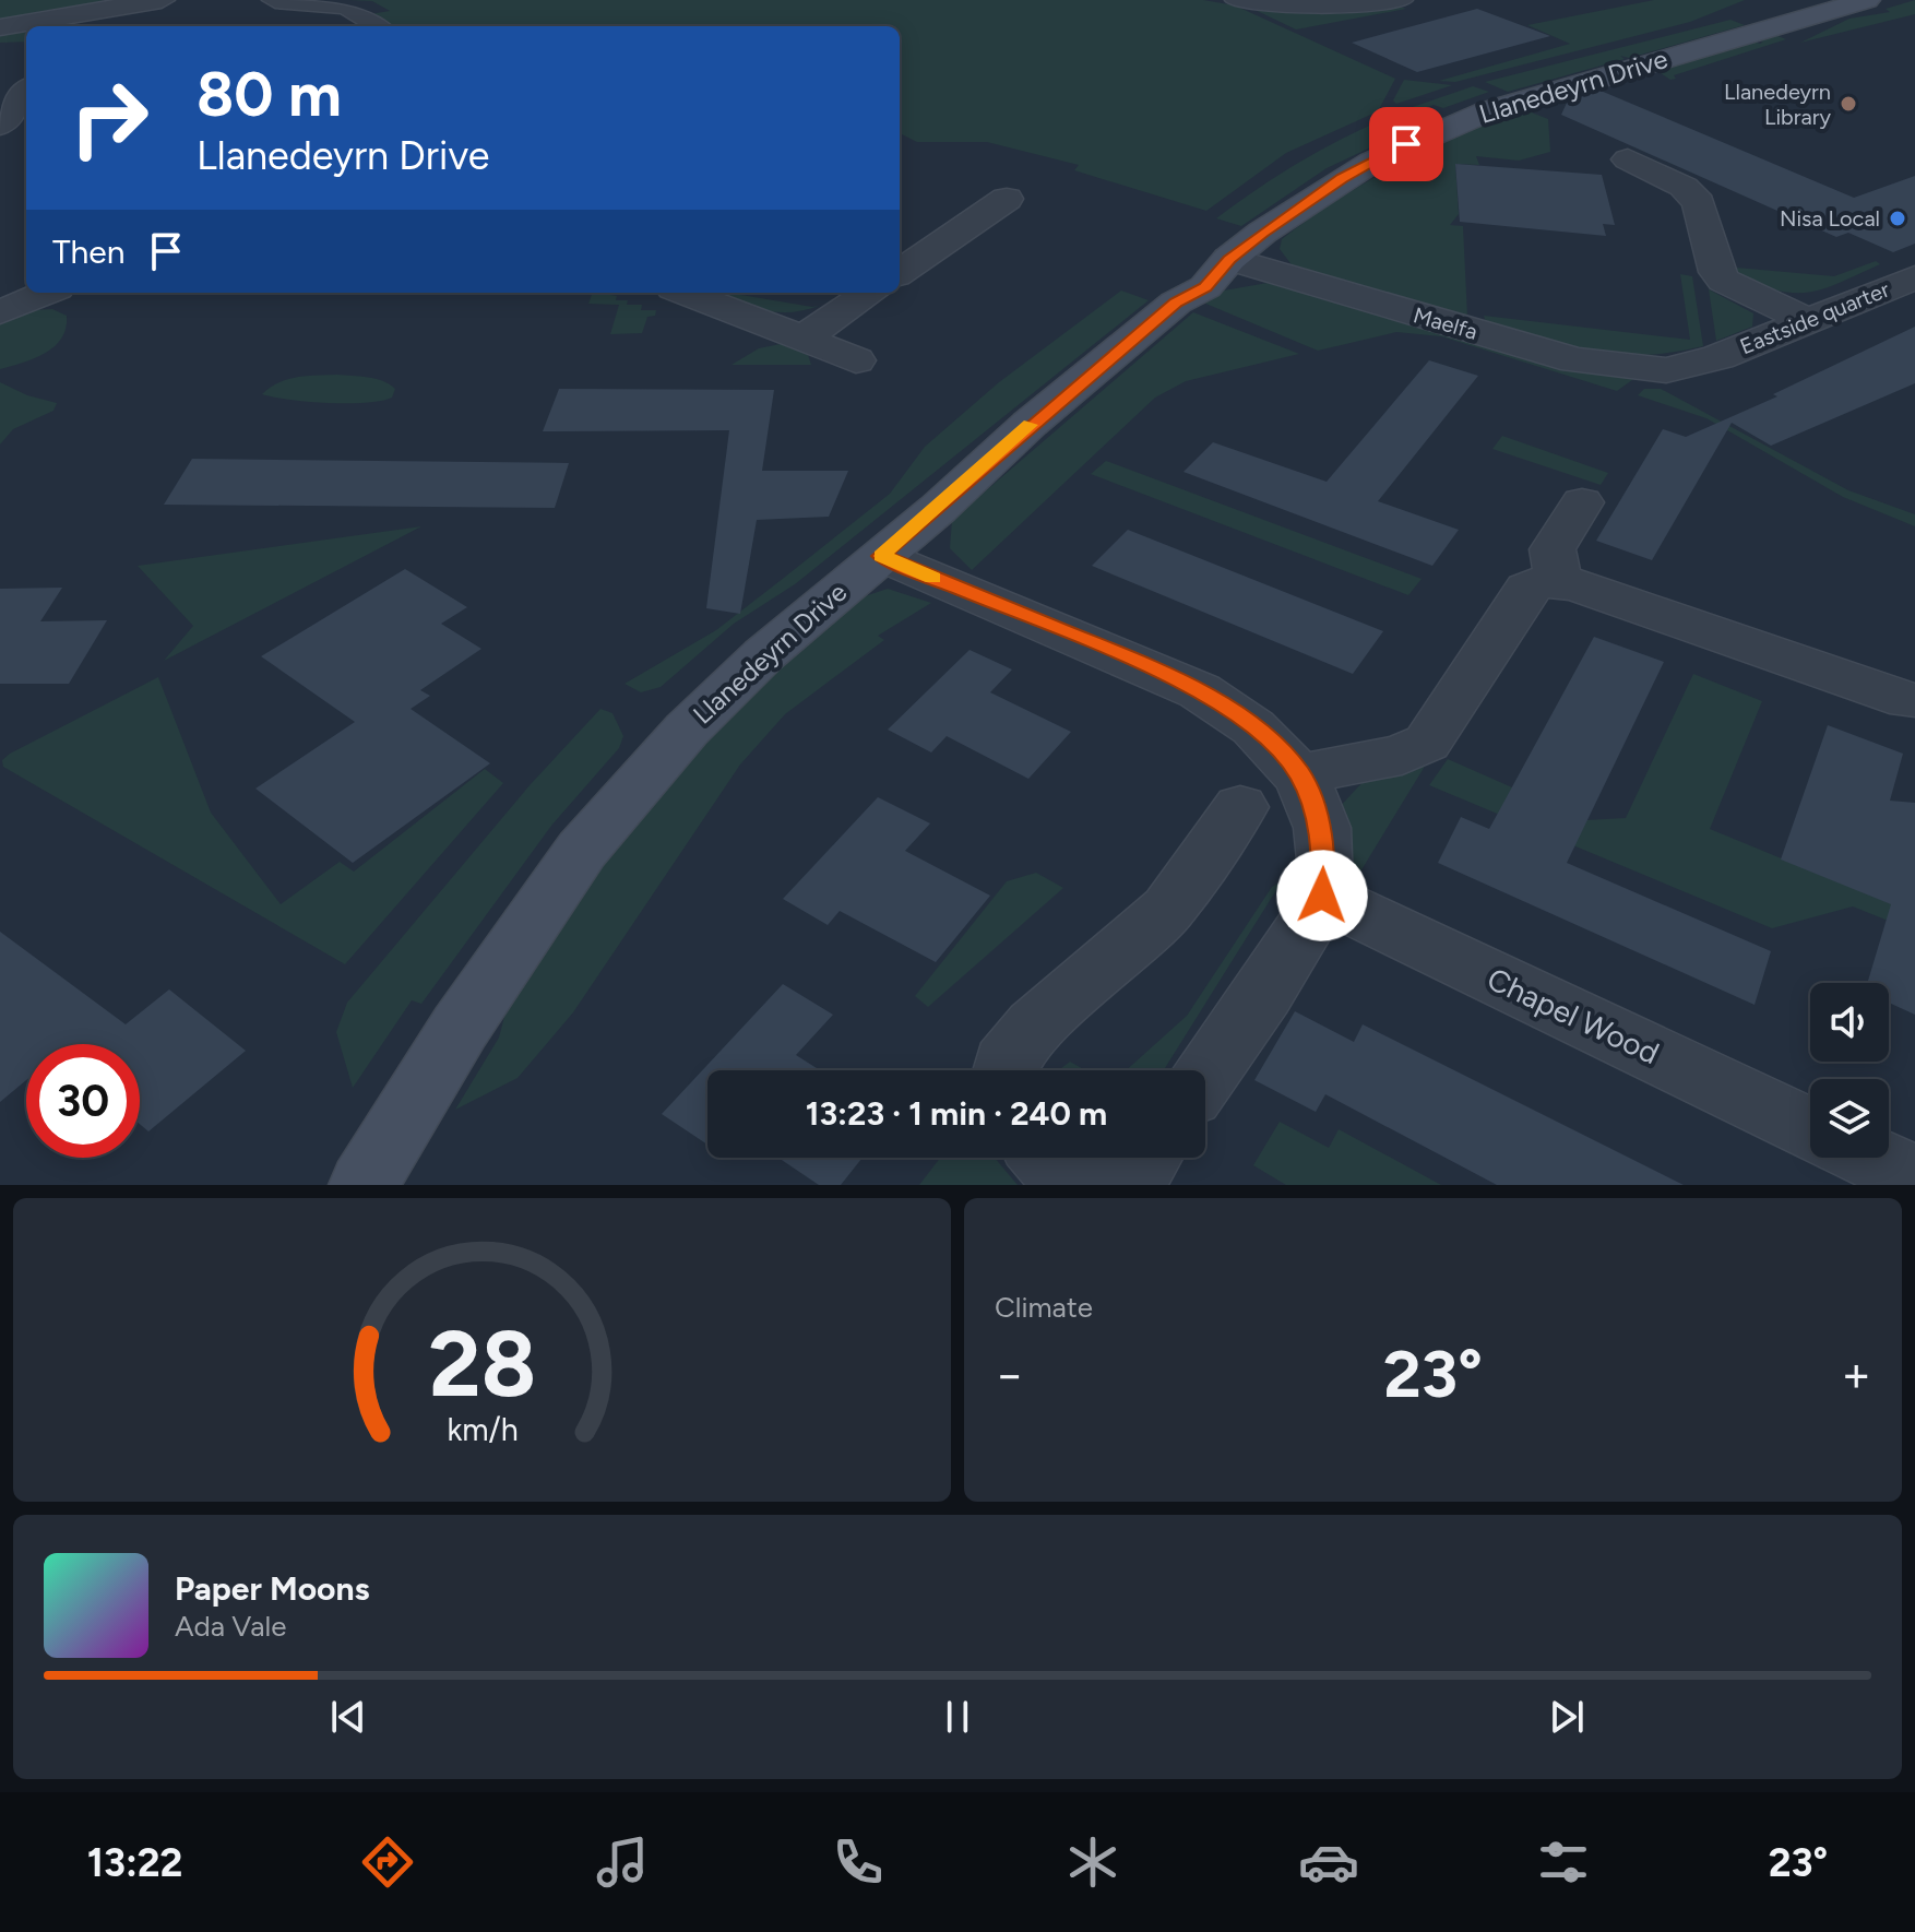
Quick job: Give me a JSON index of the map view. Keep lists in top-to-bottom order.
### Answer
{
  "streets": {
    "street": [
      "Llanedeyrn Drive",
      "Eastside quarter",
      "Maelfa",
      "Chapel Wood"
    ]
  },
  "crossings": [
    ["Llanedeyrn Drive", "Maelfa"],
    ["Eastside quarter", "Maelfa"]
  ],
  "places": ["Llanedeyrn Library", "Nisa Local"],
  "page": {
    "turn": ["80 m", "Llanedeyrn Drive"],
    "then": "Then",
    "limit": "30",
    "trip": "13:23 · 1 min · 240 m",
    "tile": "Climate",
    "heat": ["−", "23°", "+"],
    "song": ["Paper Moons", "Ada Vale"],
    "tabs": ["13:22", "23°"],
    "gauge": ["28", "km/h"]
  }
}
